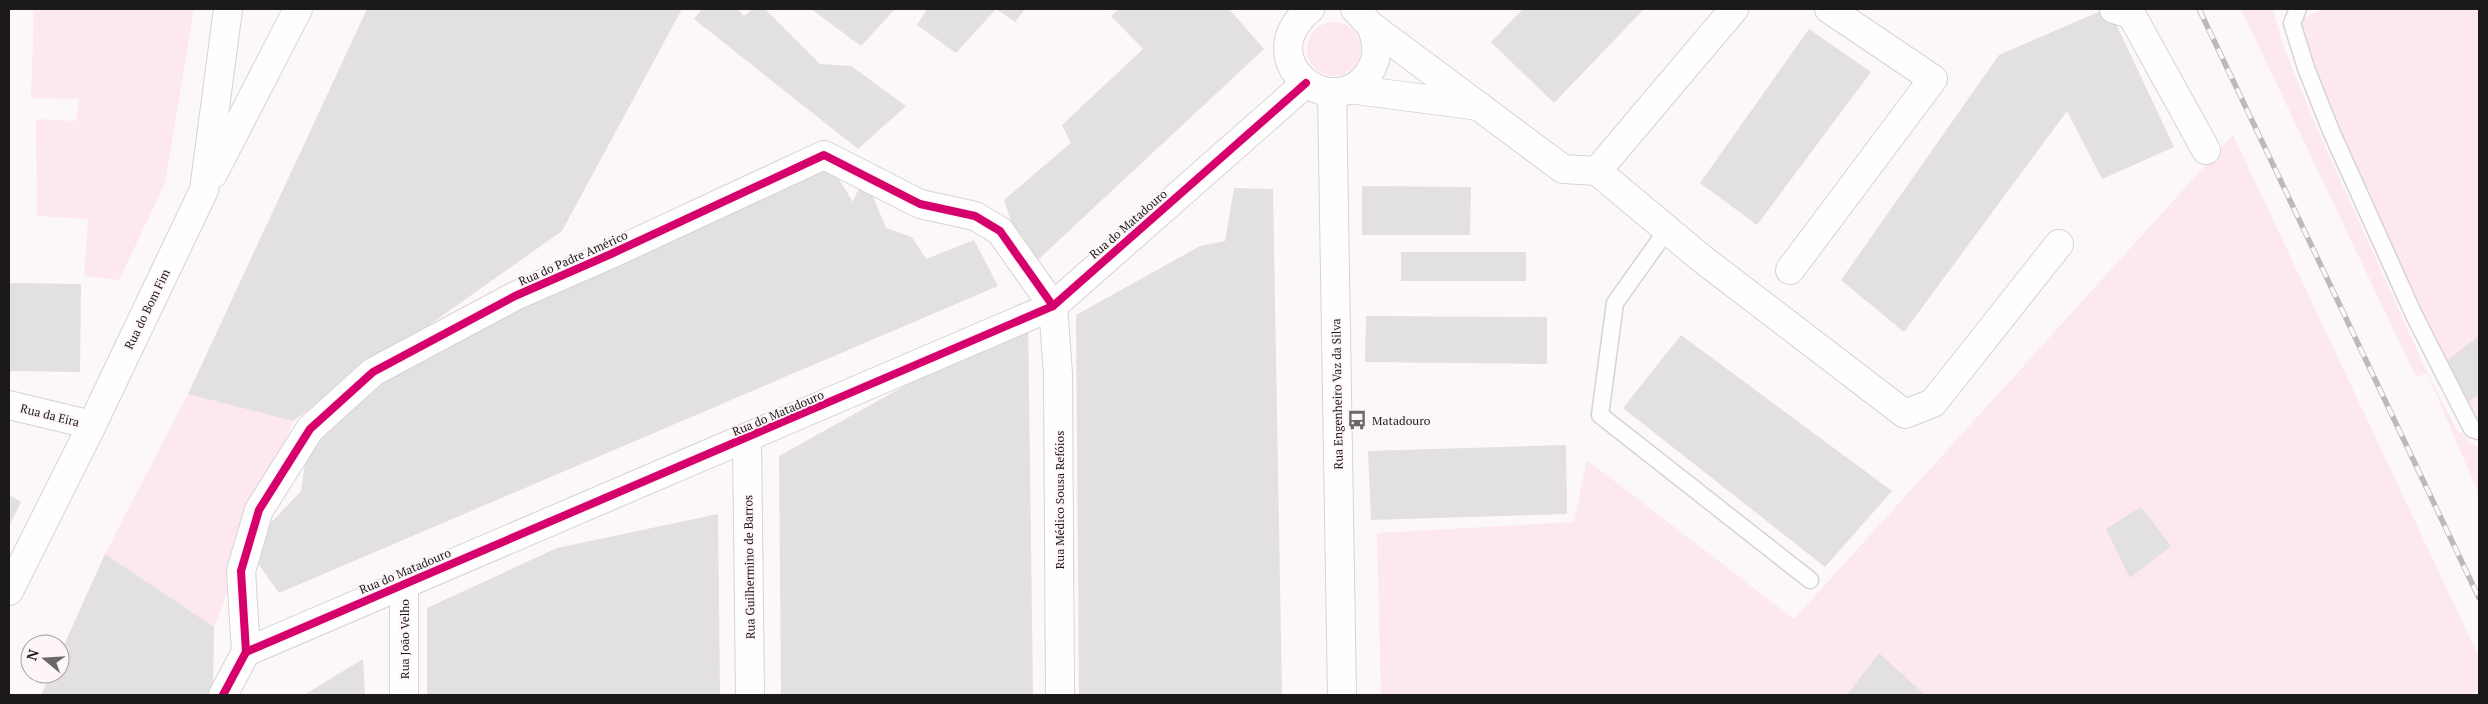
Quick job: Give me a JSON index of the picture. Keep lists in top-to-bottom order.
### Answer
{
  "streets": {
    "street": [
      "Rua do Matadouro",
      "Rua do Padre Américo",
      "Rua do Bom Fim",
      "Rua Engenheiro Vaz da Silva",
      "Rua da Eira",
      "Rua Médico Sousa Refóios",
      "Rua Guilhermino de Barros",
      "Rua João Velho"
    ]
  },
  "crossings": [
    ["Rua do Matadouro", "Rua do Padre Américo"],
    ["Rua do Matadouro", "Rua Médico Sousa Refóios"],
    ["Rua do Matadouro", "Rua Guilhermino de Barros"],
    ["Rua do Matadouro", "Rua João Velho"],
    ["Rua do Padre Américo", "Rua Médico Sousa Refóios"],
    ["Rua do Bom Fim", "Rua da Eira"]
  ],
  "places": {
    "bus stop": ["Matadouro"]
  },
  "north": "left"
}
